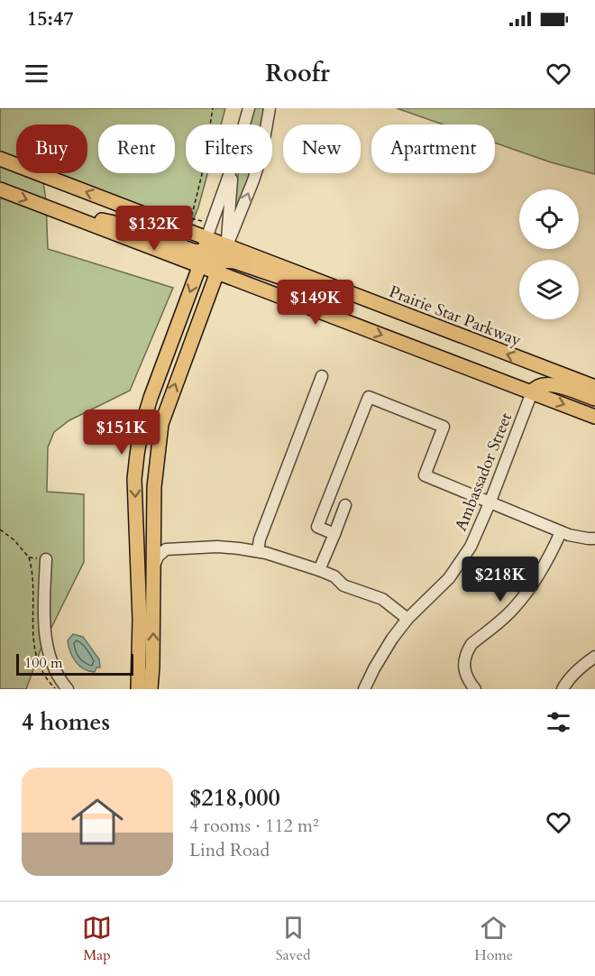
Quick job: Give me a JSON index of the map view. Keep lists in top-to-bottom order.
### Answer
{
  "streets": {
    "main road": ["Prairie Star Parkway"],
    "street": ["Ambassador Street"]
  },
  "scale_bar": "100 m",
  "page": {
    "status": "15:47",
    "header": "Roofr",
    "chip": [
      "Buy",
      "Rent",
      "Filters",
      "New",
      "Apartment"
    ],
    "price": [
      "$132K",
      "$149K",
      "$151K",
      "$218K"
    ],
    "scale": "100 m",
    "heading": "4 homes",
    "list": [
      {
        "name": "$218,000",
        "note": "4 rooms · 112 m² · Lind Road"
      }
    ],
    "tabs": ["Map", "Saved", "Home"]
  }
}
